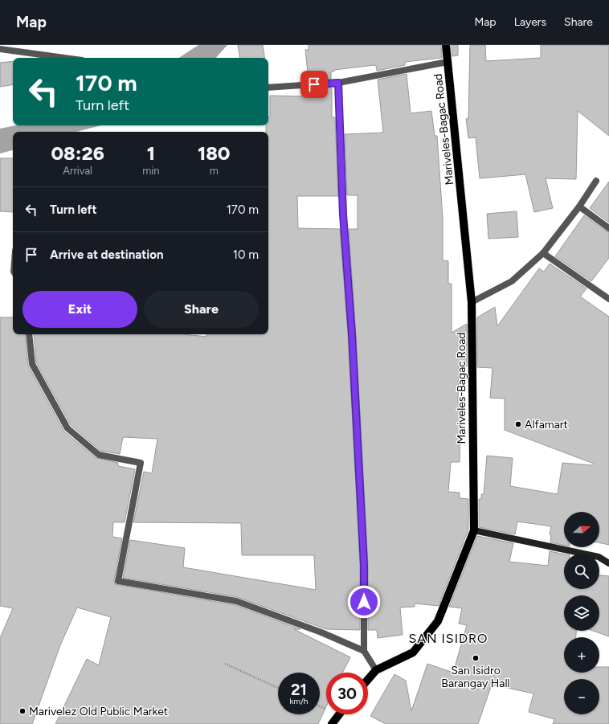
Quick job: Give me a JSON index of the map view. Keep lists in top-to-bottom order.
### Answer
{
  "streets": {
    "main road": ["Mariveles-Bagac Road"]
  },
  "districts": ["SAN ISIDRO"],
  "places": ["Alfamart", "San Isidro Barangay Hall", "Marivelez Old Public Market"],
  "north": "right",
  "page": {
    "header": "Map",
    "nav": ["Map", "Layers", "Share"],
    "turn": ["170 m", "Turn left"],
    "eta": [
      "08:26",
      "Arrival",
      "1",
      "min",
      "180",
      "m"
    ],
    "list": [
      {
        "name": "Turn left",
        "value": "170 m"
      },
      {
        "name": "Arrive at destination",
        "value": "10 m"
      }
    ],
    "buttons": ["Exit", "Share"],
    "map_buttons": ["+", "−"],
    "speed": "21 km/h",
    "limit": "30"
  }
}
